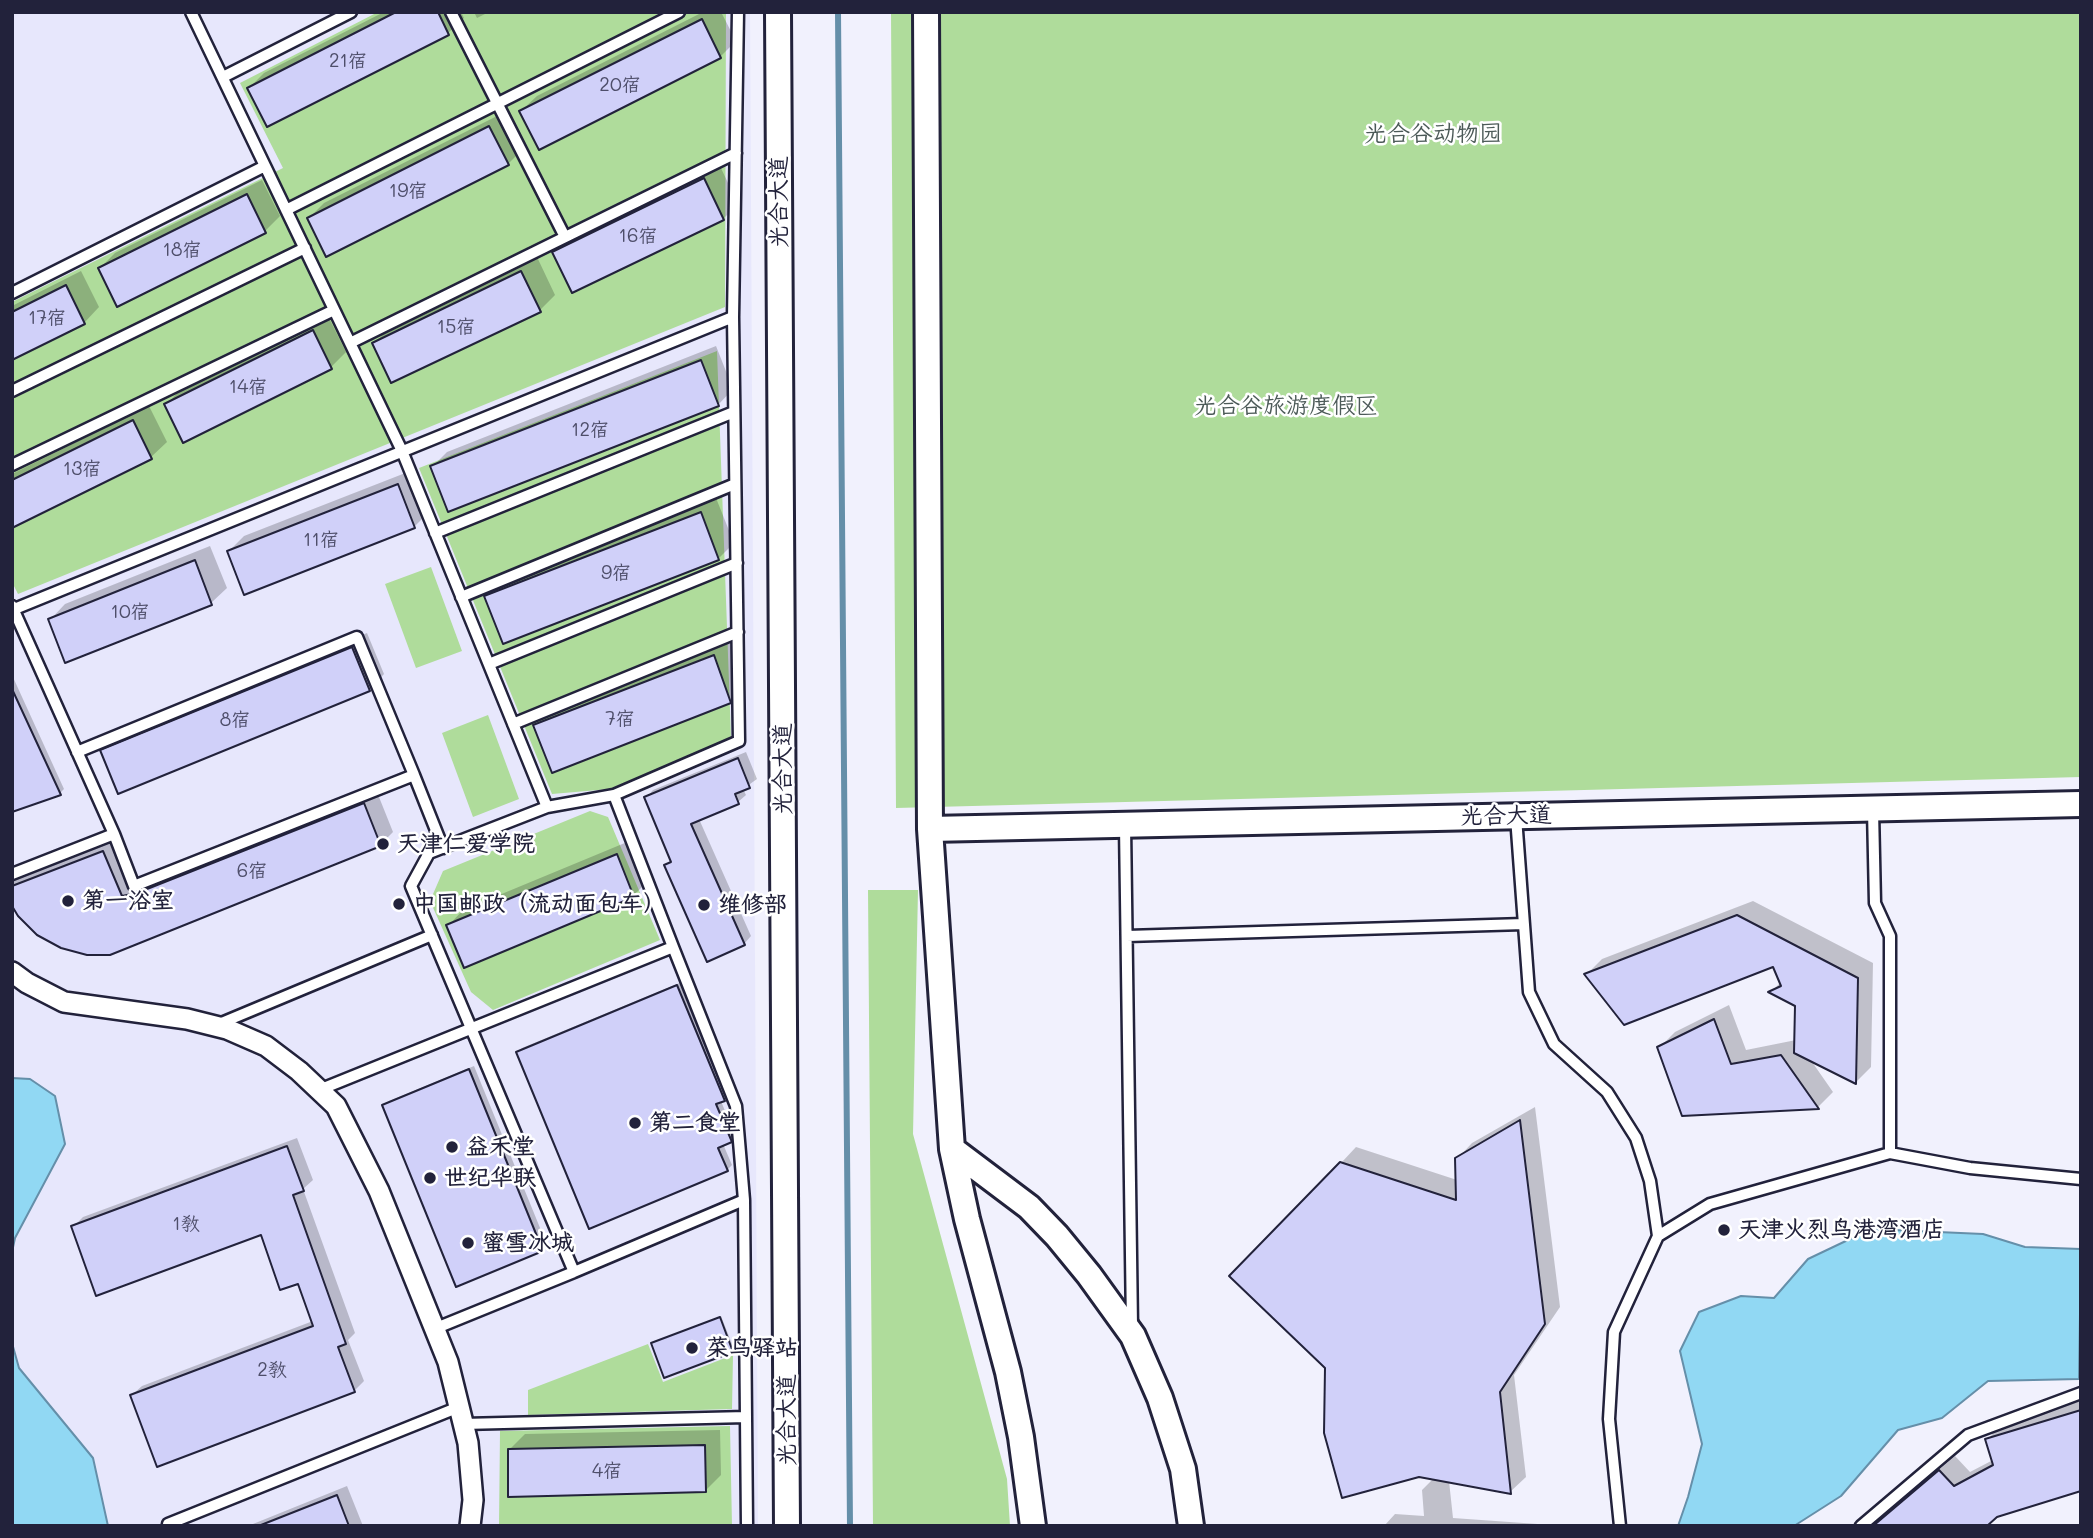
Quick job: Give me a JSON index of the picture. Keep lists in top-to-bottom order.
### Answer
{
  "streets": {
    "street": ["光合大道"]
  },
  "parks": ["光合谷动物园", "光合谷旅游度假区"],
  "places": [
    "天津仁爱学院",
    "第一浴室",
    "中国邮政（流动面包车）",
    "维修部",
    "第二食堂",
    "益禾堂",
    "世纪华联",
    "天津火烈鸟港湾酒店",
    "蜜雪冰城",
    "菜鸟驿站"
  ],
  "house_numbers": [
    "21宿",
    "20宿",
    "19宿",
    "16宿",
    "18宿",
    "17宿",
    "15宿",
    "14宿",
    "12宿",
    "13宿",
    "11宿",
    "9宿",
    "10宿",
    "7宿",
    "8宿",
    "6宿",
    "1教",
    "2教",
    "4宿"
  ]
}
